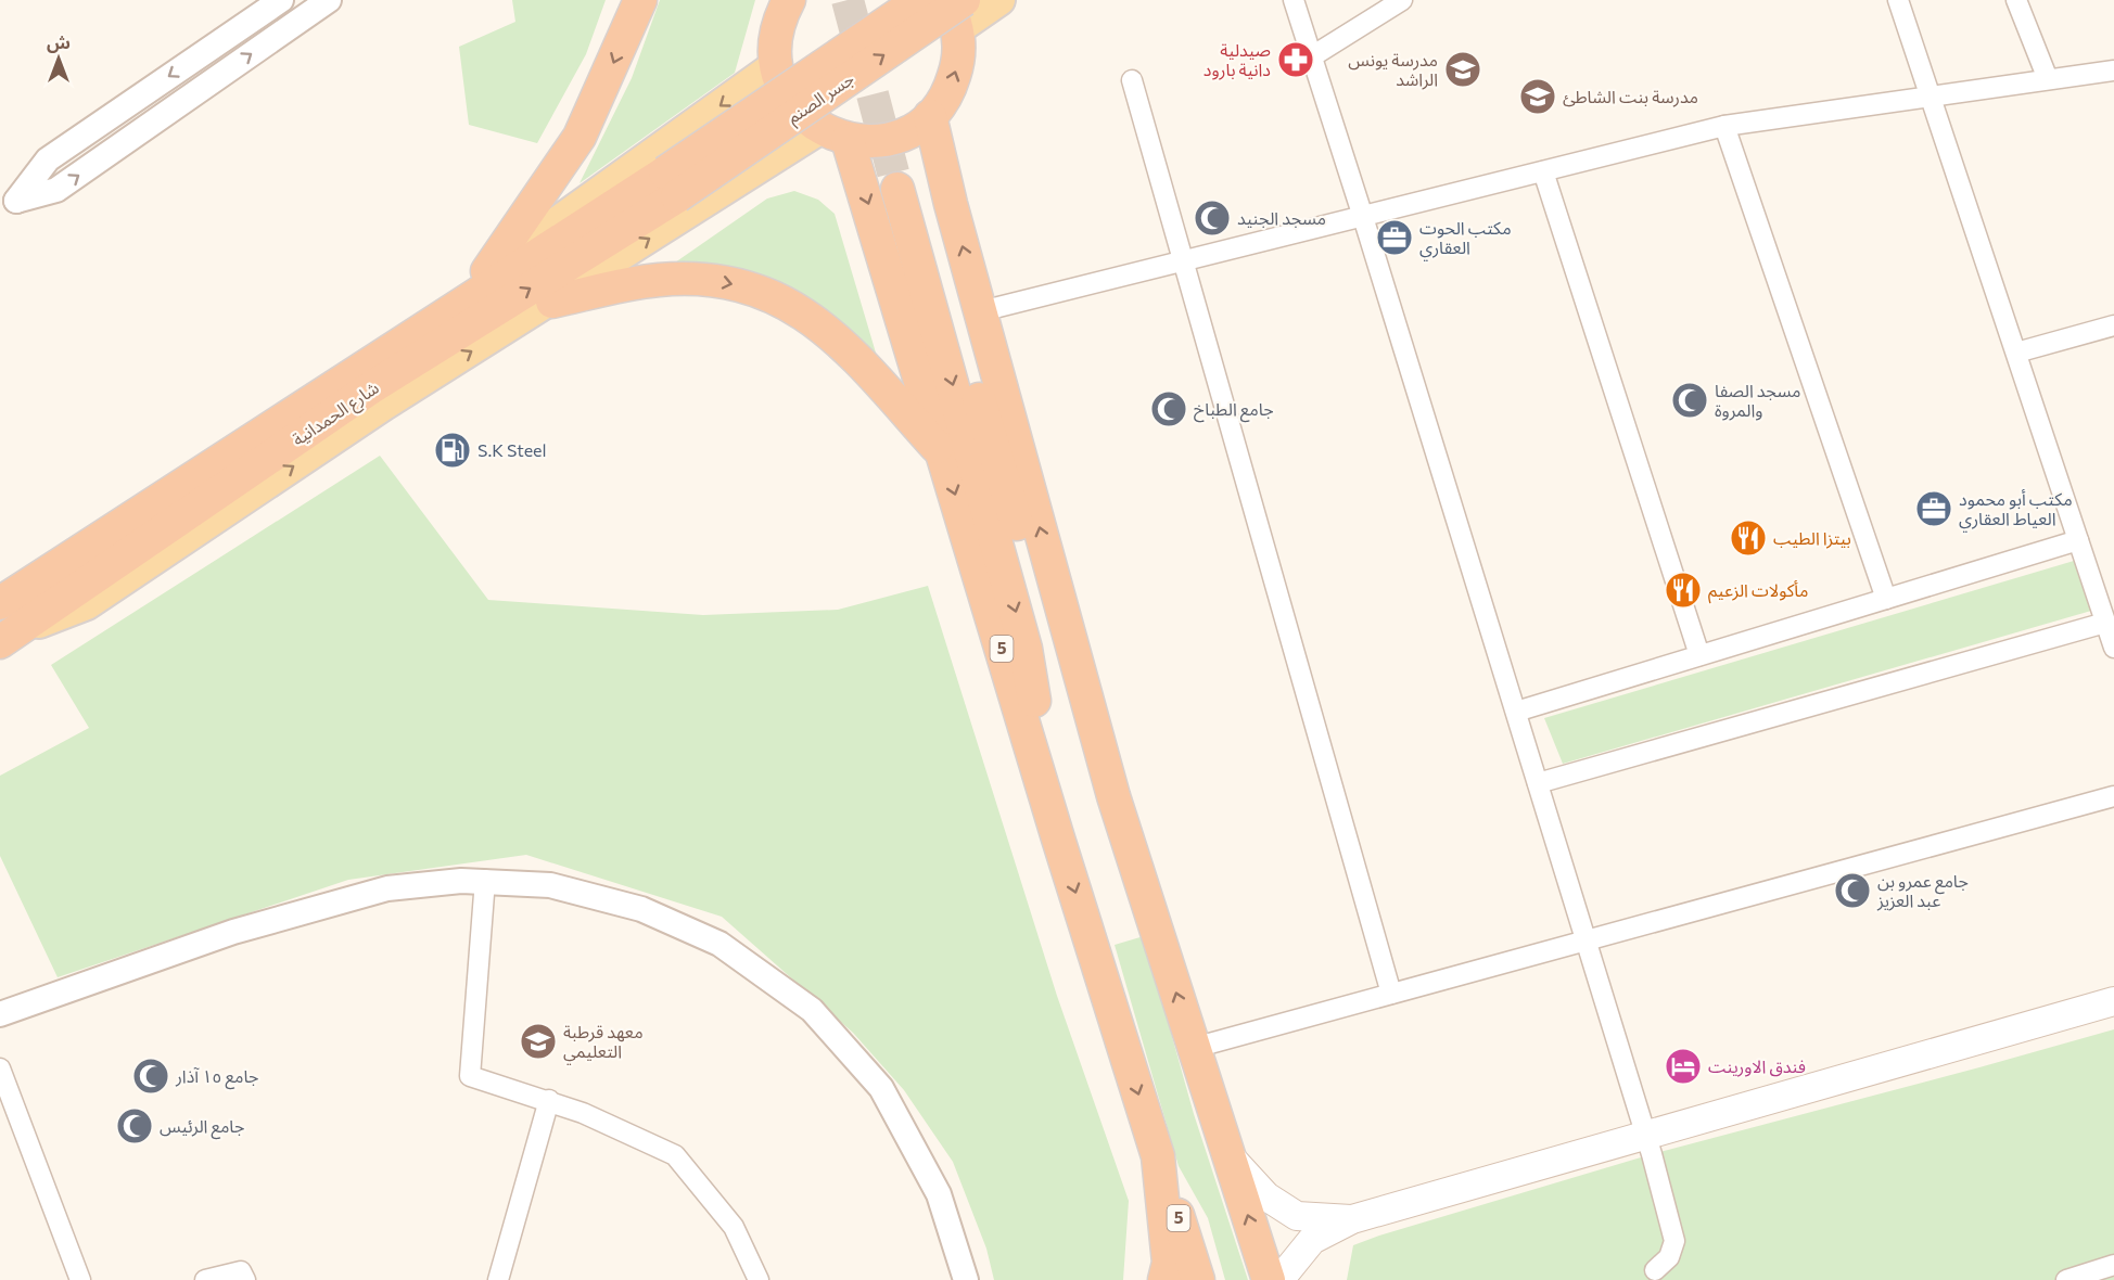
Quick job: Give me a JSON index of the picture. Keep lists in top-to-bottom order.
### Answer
{
  "streets": {
    "highway": ["جسر الصنم", "شارع الحمدانية", "5"]
  },
  "crossings": [
    ["جسر الصنم", "شارع الحمدانية"]
  ],
  "places": {
    "pharmacy": ["صيدلية دانية بارود"],
    "school or university": ["مدرسة يونس الراشد", "مدرسة بنت الشاطئ", "معهد قرطبة التعليمي"],
    "mosque": [
      "مسجد الجنيد",
      "مسجد الصفا والمروة",
      "جامع الطباخ",
      "جامع عمرو بن عبد العزيز",
      "جامع ١٥ آذار",
      "جامع الرئيس"
    ],
    "office": ["مكتب الحوت العقاري", "مكتب أبو محمود العياط العقاري"],
    "fuel station": ["S.K Steel"],
    "restaurant": ["بيتزا الطيب", "مأكولات الزعيم"],
    "hotel": ["فندق الاورينت"]
  },
  "north": "top"
}
